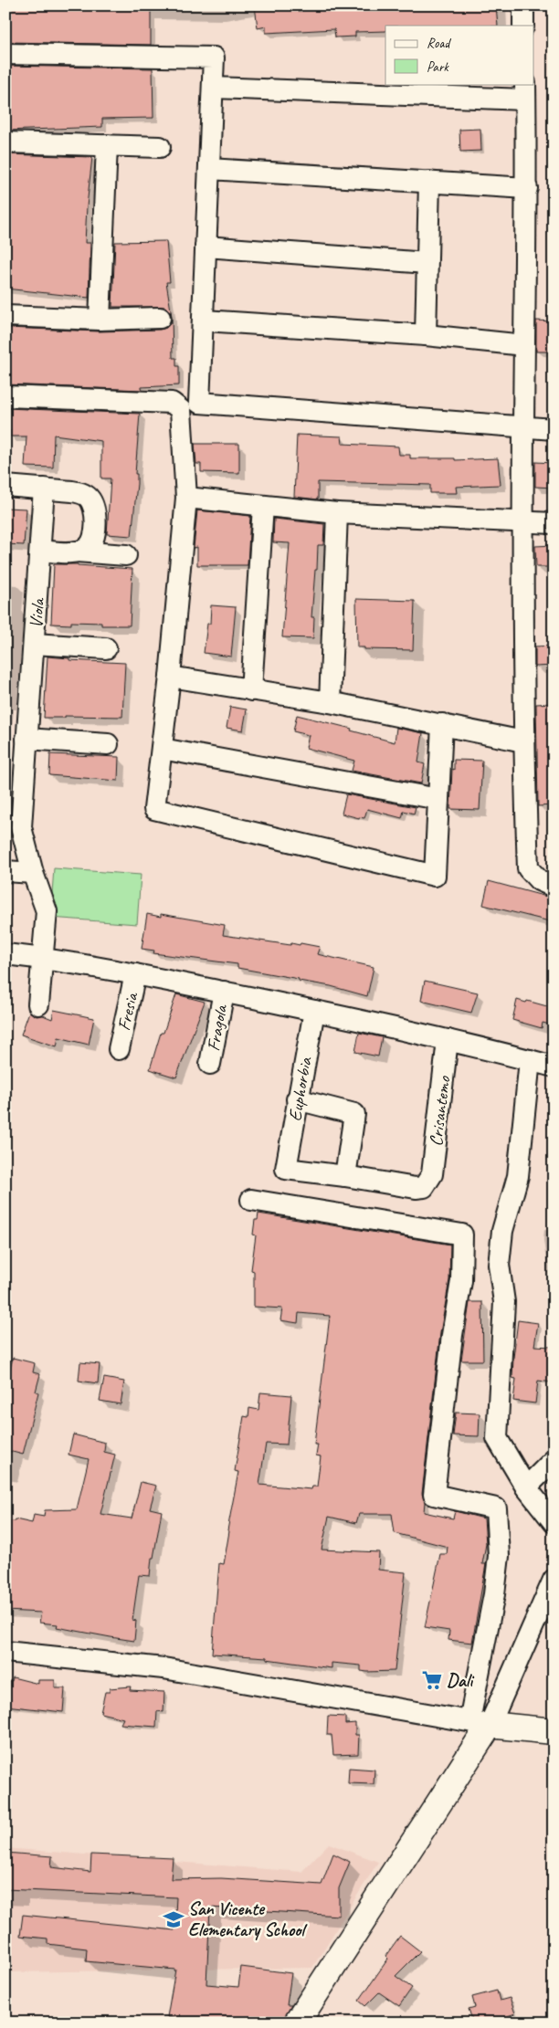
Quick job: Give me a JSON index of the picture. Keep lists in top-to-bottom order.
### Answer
{
  "streets": {
    "street": [
      "Viola",
      "Fresia",
      "Fragola",
      "Euphorbia",
      "Crisantemo"
    ]
  },
  "crossings": [
    ["Euphorbia", "Crisantemo"]
  ],
  "places": {
    "supermarket": ["Dali"],
    "school or university": ["San Vicente Elementary School"]
  },
  "legend": ["Road", "Park"]
}
